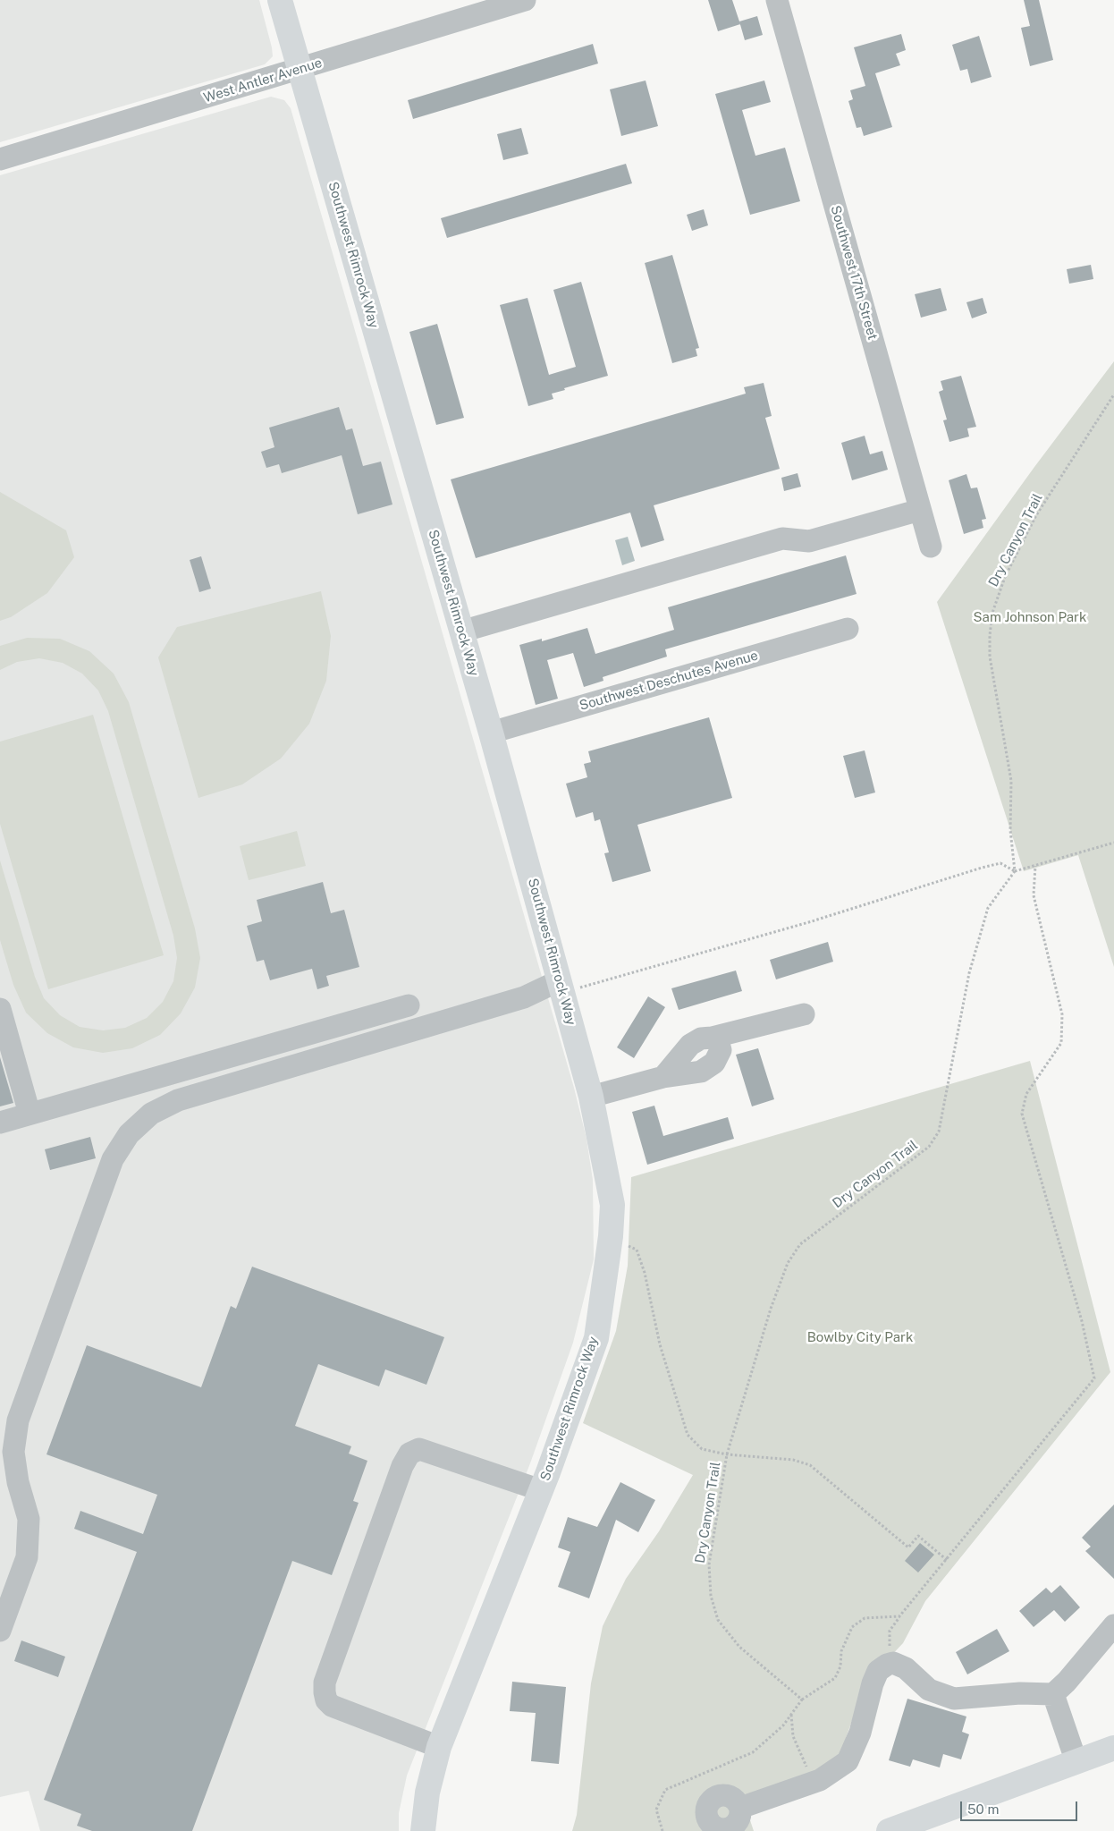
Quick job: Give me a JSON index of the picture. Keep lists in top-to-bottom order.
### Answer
{
  "streets": {
    "main road": ["Southwest Rimrock Way"],
    "street": ["West Antler Avenue", "Southwest 17th Street", "Southwest Deschutes Avenue"],
    "path": ["Dry Canyon Trail"]
  },
  "crossings": [
    ["West Antler Avenue", "Southwest Rimrock Way"],
    ["Southwest Rimrock Way", "Dry Canyon Trail"],
    ["Southwest Rimrock Way", "Southwest Deschutes Avenue"]
  ],
  "parks": ["Sam Johnson Park", "Bowlby City Park"],
  "scale_bar": "50 m"
}
